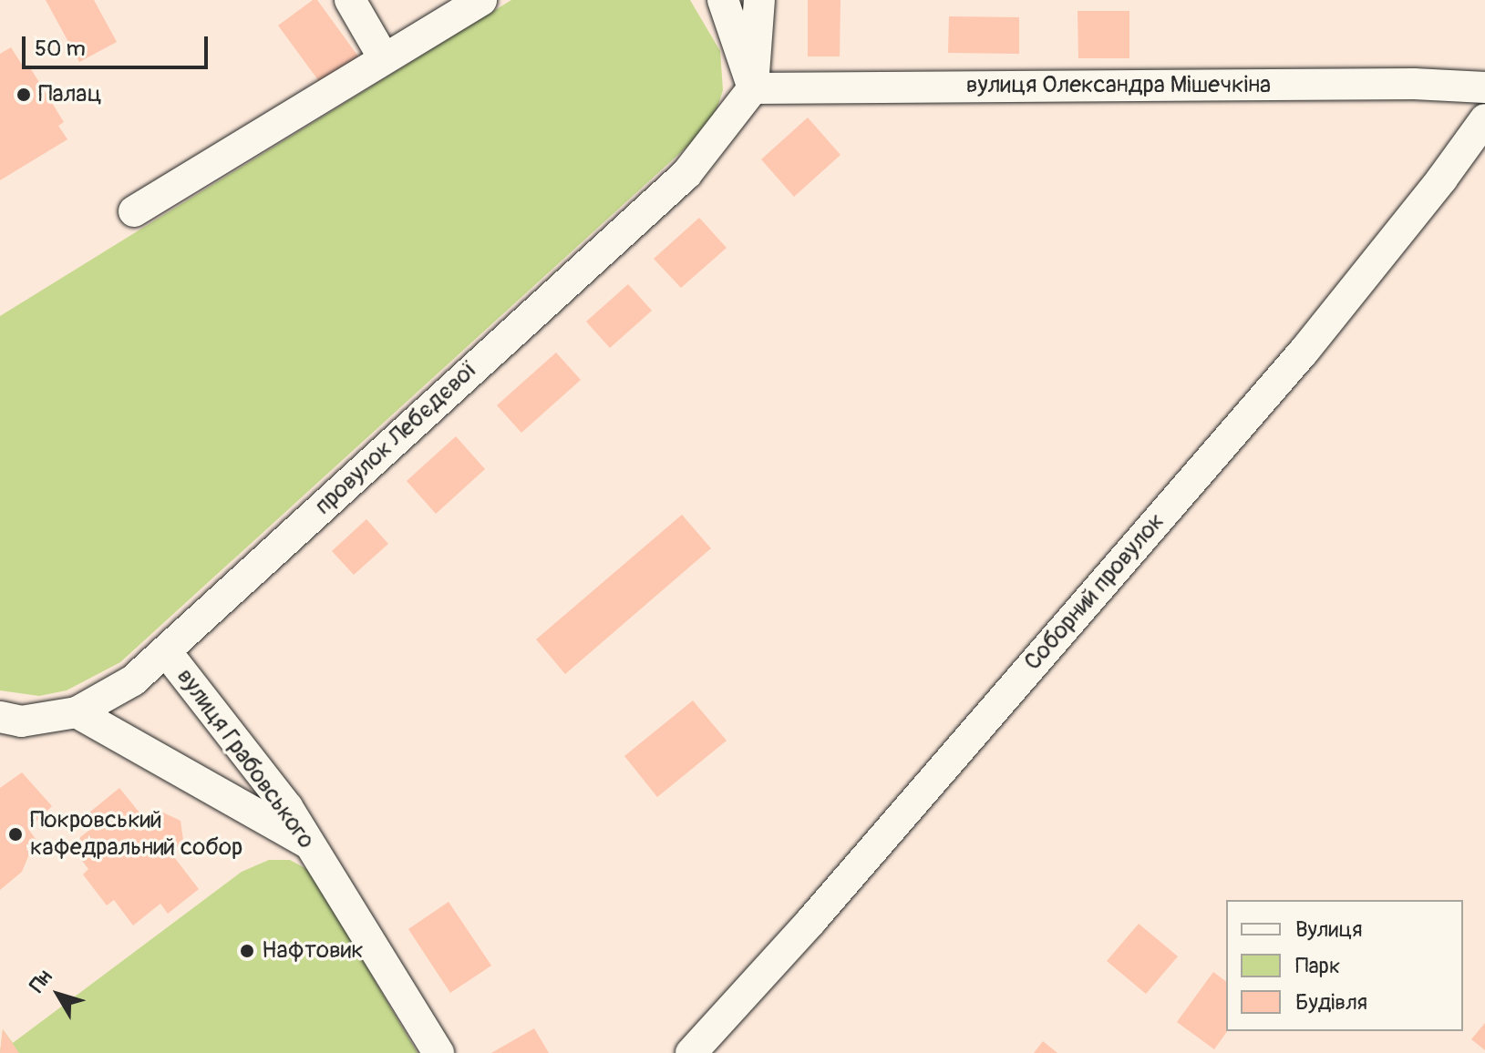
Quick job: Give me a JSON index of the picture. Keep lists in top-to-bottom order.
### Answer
{
  "streets": {
    "street": [
      "вулиця Олександра Мішечкіна",
      "провулок Лебєдєвої",
      "Соборний провулок",
      "вулиця Грабовського"
    ]
  },
  "crossings": [
    ["вулиця Олександра Мішечкіна", "провулок Лебєдєвої"],
    ["провулок Лебєдєвої", "вулиця Грабовського"]
  ],
  "places": ["Палац", "Покровський кафедральний собор", "Нафтовик"],
  "legend": ["Вулиця", "Парк", "Будівля"],
  "scale_bar": "50 m",
  "north": "top left"
}
